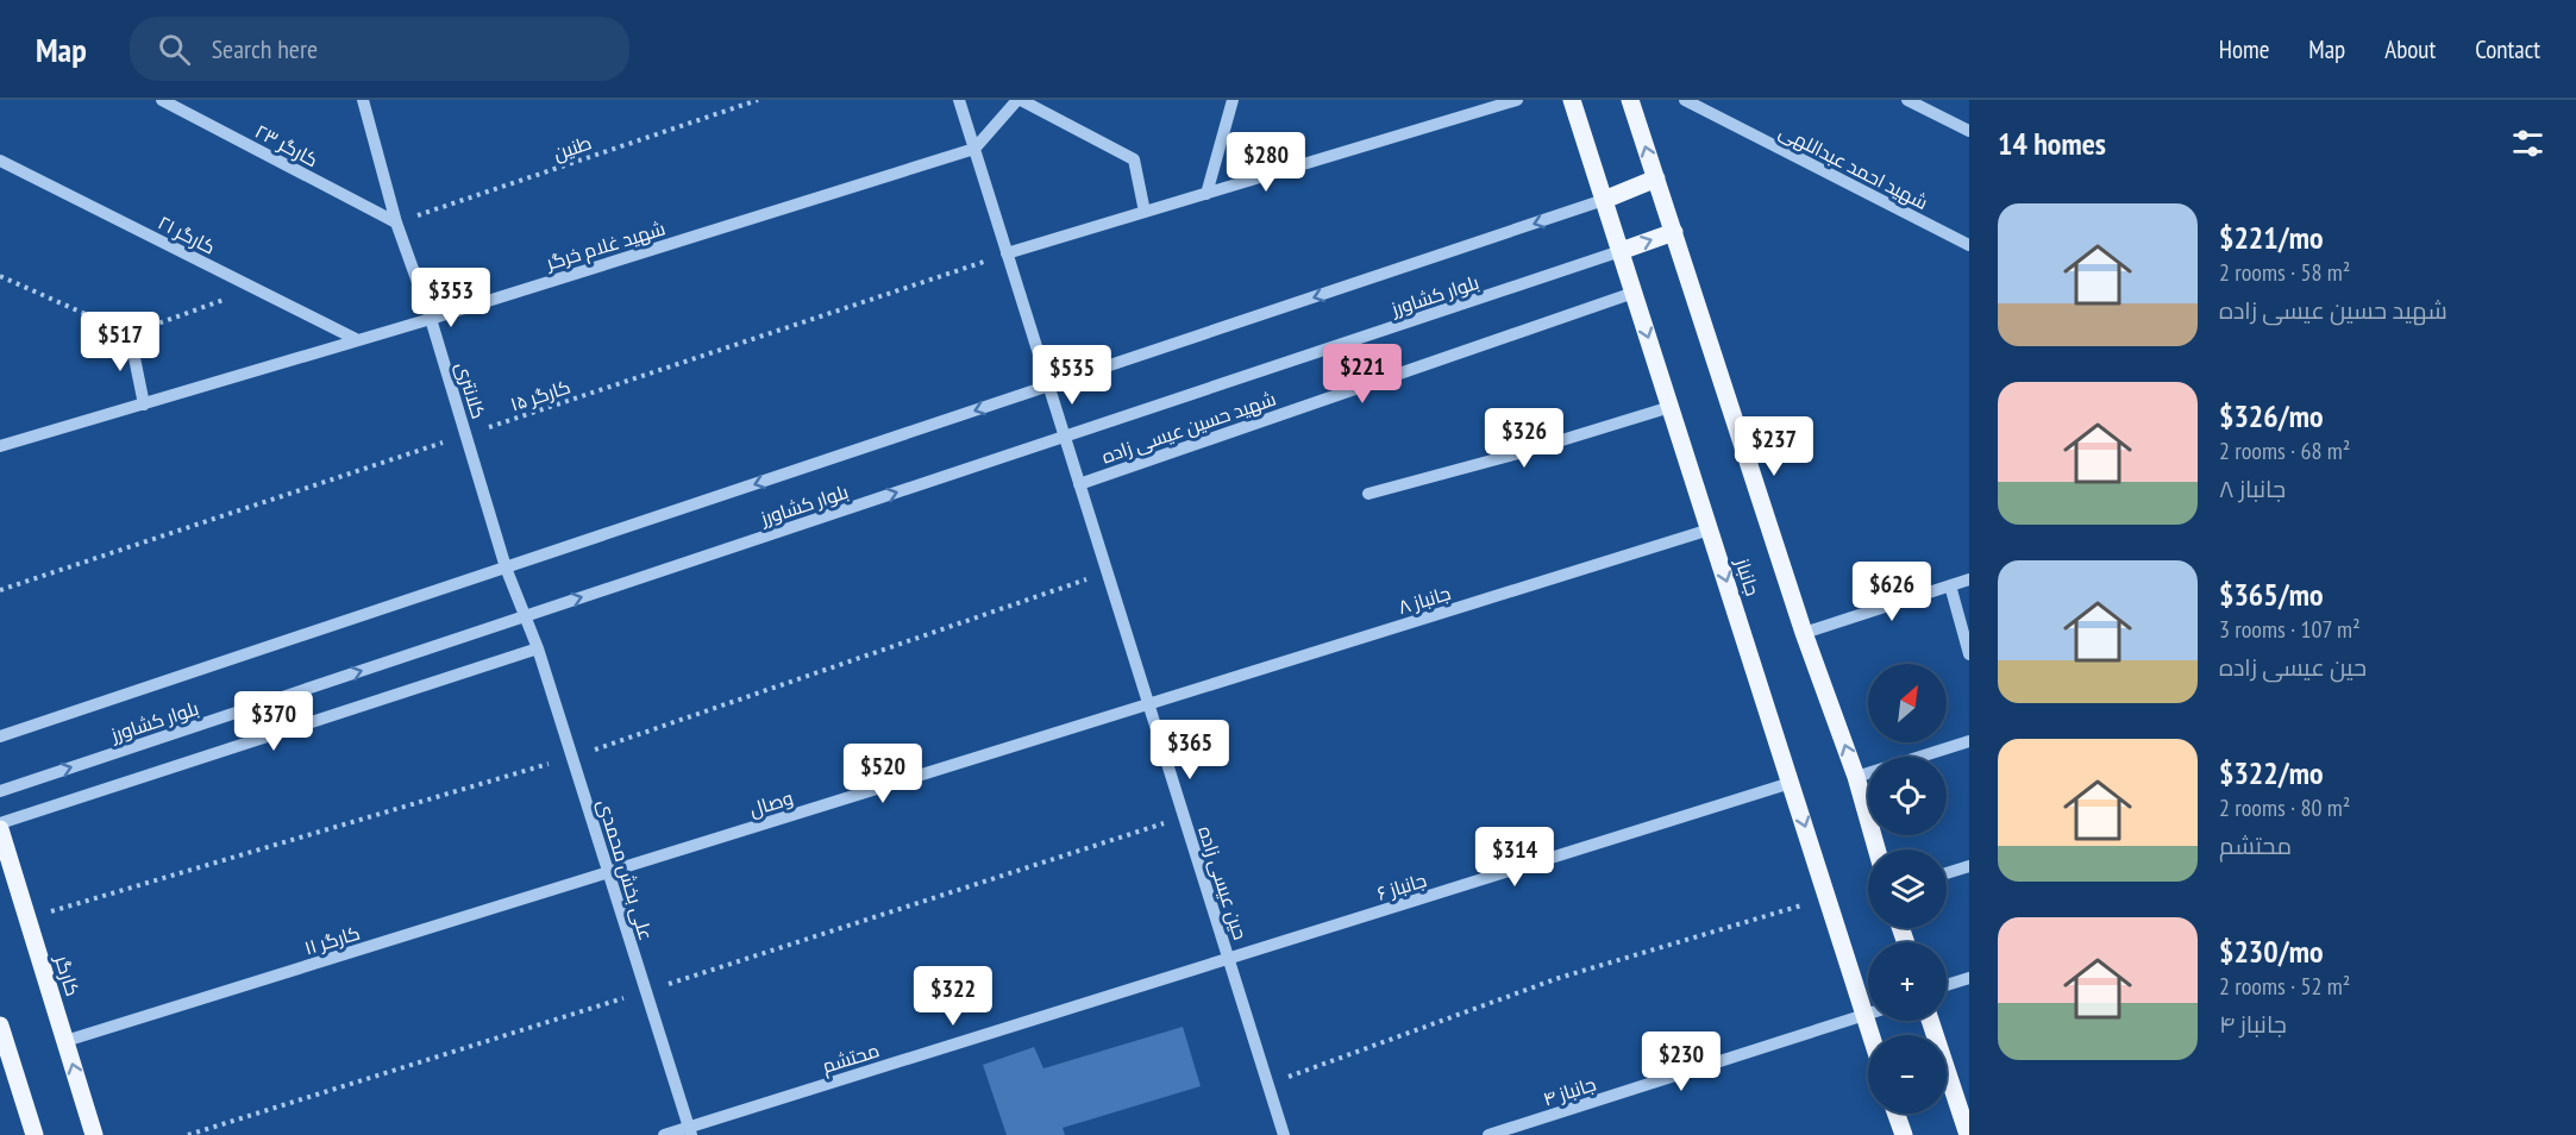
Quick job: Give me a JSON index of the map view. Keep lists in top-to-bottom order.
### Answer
{
  "streets": {
    "main road": ["جانباز", "کارگر"],
    "street": [
      "کارگر ۲۳",
      "شهید احمد عبداللهی",
      "کارگر ۲۱",
      "شهید غلام خرگر",
      "بلوار کشاورز",
      "کلانتری",
      "شهید حسین عیسی زاده",
      "جانباز ۸",
      "وصال",
      "علی بخش محمدی",
      "حین عیسی زاده",
      "جانباز ۶",
      "کارگر ۱۱",
      "محتشم",
      "جانباز ۴"
    ],
    "path": ["طنین", "کارگر ۱۵"]
  },
  "crossings": [
    ["کارگر ۲۳", "طنین"],
    ["کارگر ۲۳", "کلانتری"],
    ["طنین", "کلانتری"],
    ["کارگر ۲۱", "شهید غلام خرگر"],
    ["شهید غلام خرگر", "کلانتری"],
    ["شهید غلام خرگر", "حین عیسی زاده"],
    ["بلوار کشاورز", "کلانتری"],
    ["بلوار کشاورز", "جانباز"],
    ["بلوار کشاورز", "علی بخش محمدی"],
    ["بلوار کشاورز", "حین عیسی زاده"],
    ["کلانتری", "کارگر ۱۵"],
    ["کلانتری", "علی بخش محمدی"],
    ["کارگر ۱۵", "حین عیسی زاده"],
    ["شهید حسین عیسی زاده", "جانباز"],
    ["شهید حسین عیسی زاده", "حین عیسی زاده"],
    ["جانباز", "جانباز ۸"],
    ["جانباز", "جانباز ۶"],
    ["جانباز", "جانباز ۴"],
    ["جانباز ۸", "وصال"],
    ["جانباز ۸", "حین عیسی زاده"],
    ["وصال", "علی بخش محمدی"],
    ["وصال", "حین عیسی زاده"],
    ["وصال", "کارگر ۱۱"],
    ["علی بخش محمدی", "کارگر ۱۱"],
    ["علی بخش محمدی", "محتشم"],
    ["حین عیسی زاده", "جانباز ۶"],
    ["حین عیسی زاده", "محتشم"],
    ["جانباز ۶", "محتشم"],
    ["کارگر ۱۱", "کارگر"]
  ],
  "north": "top right",
  "page": {
    "header": "Map",
    "search": "Search here",
    "nav": [
      "Home",
      "Map",
      "About",
      "Contact"
    ],
    "heading": "14 homes",
    "price": [
      "$280",
      "$353",
      "$517",
      "$221",
      "$535",
      "$326",
      "$237",
      "$626",
      "$370",
      "$365",
      "$520",
      "$314",
      "$322",
      "$230"
    ],
    "list": [
      {
        "name": "$221/mo",
        "note": "2 rooms · 58 m² · شهید حسین عیسی زاده"
      },
      {
        "name": "$326/mo",
        "note": "2 rooms · 68 m² · جانباز ۸"
      },
      {
        "name": "$365/mo",
        "note": "3 rooms · 107 m² · حین عیسی زاده"
      },
      {
        "name": "$322/mo",
        "note": "2 rooms · 80 m² · محتشم"
      },
      {
        "name": "$230/mo",
        "note": "2 rooms · 52 m² · جانباز ۴"
      }
    ],
    "map_buttons": ["+", "−"]
  }
}
